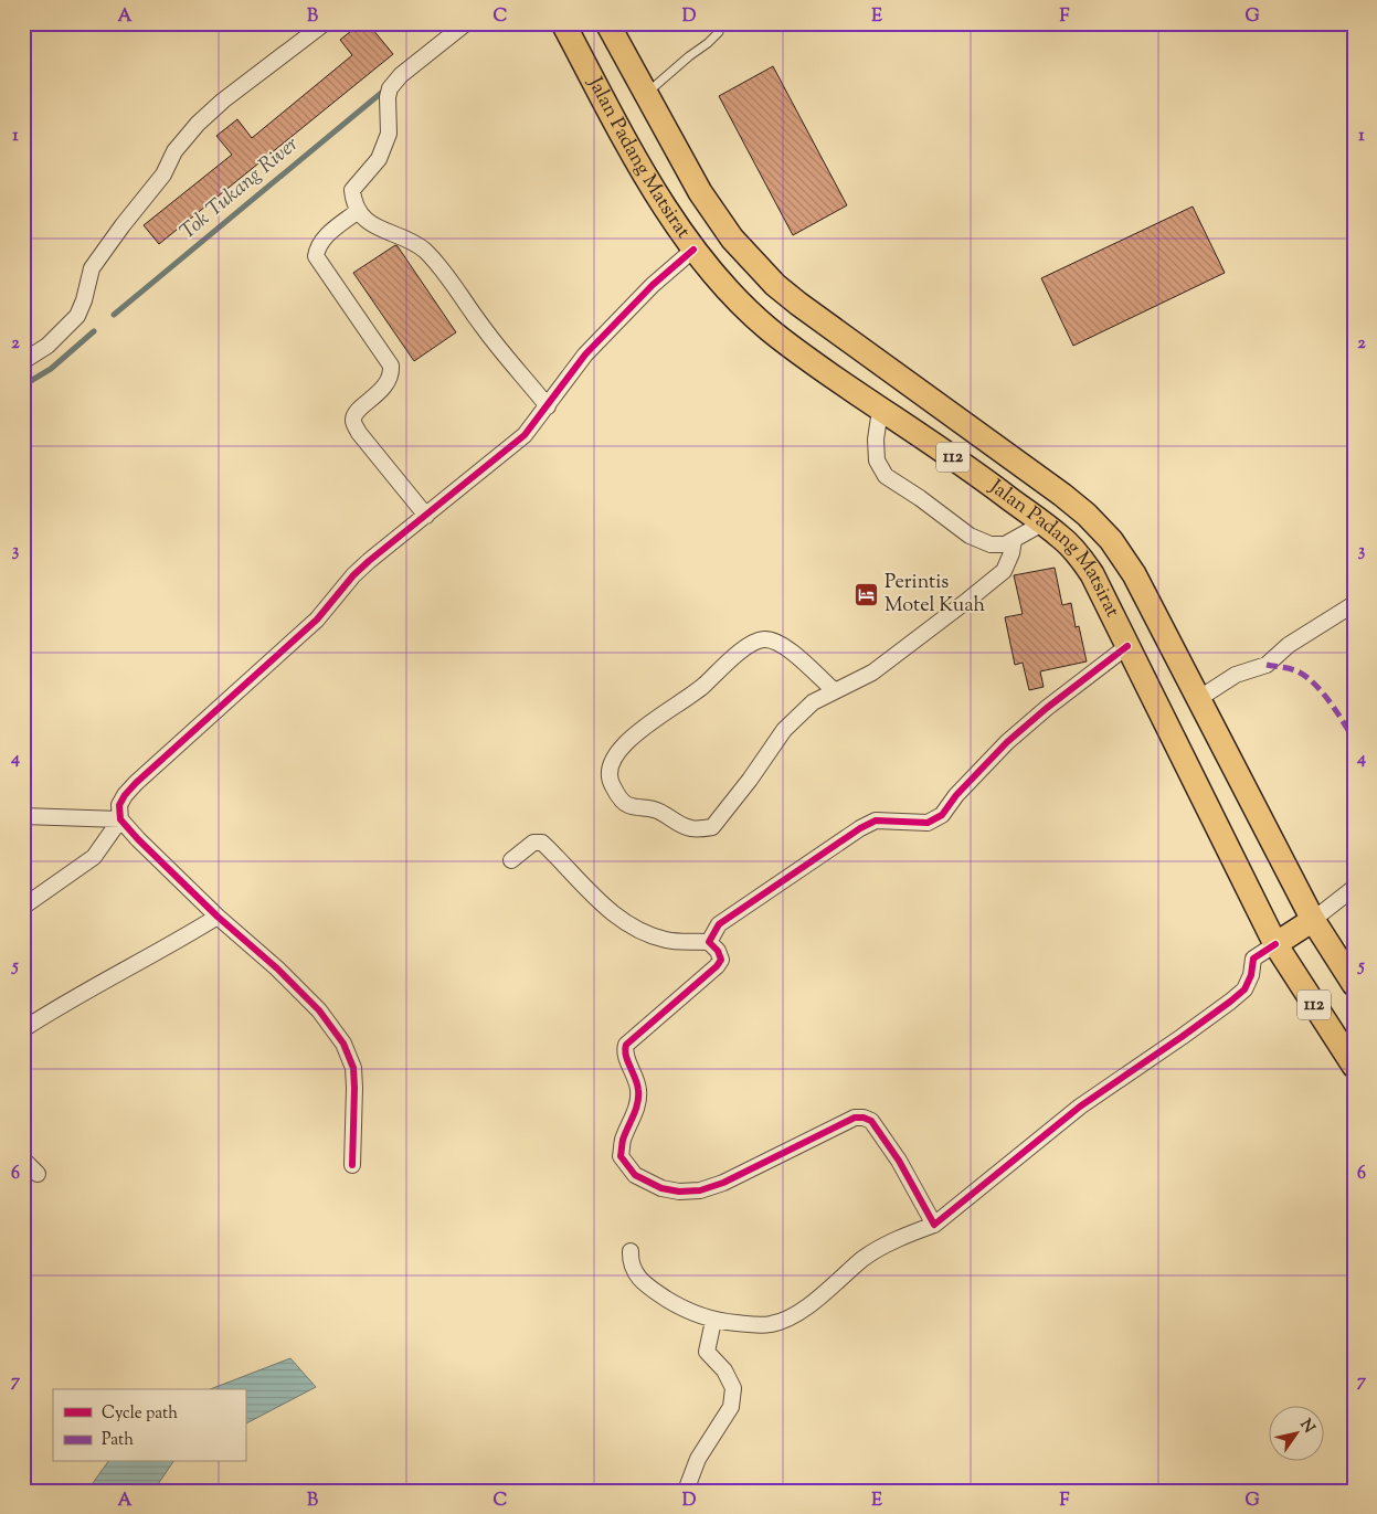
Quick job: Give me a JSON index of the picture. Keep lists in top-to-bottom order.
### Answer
{
  "streets": {
    "main road": ["Jalan Padang Matsirat", "112"]
  },
  "water": ["Tok Tukang River"],
  "places": {
    "hotel": ["Perintis Motel Kuah"]
  },
  "legend": ["Cycle path", "Path"],
  "north": "top right",
  "grid": {
    "columns": [
      "A",
      "B",
      "C",
      "D",
      "E",
      "F",
      "G"
    ],
    "rows": [
      "1",
      "2",
      "3",
      "4",
      "5",
      "6",
      "7"
    ]
  }
}
